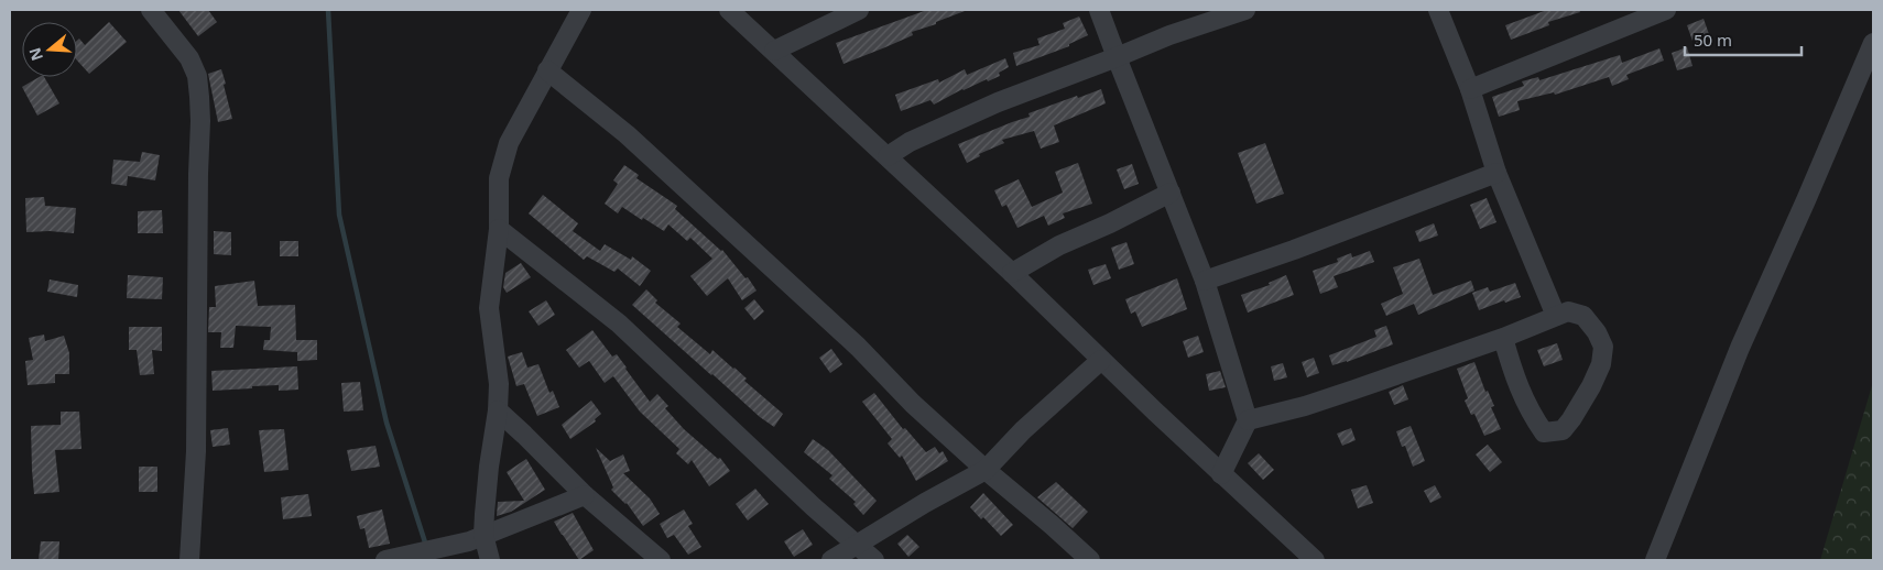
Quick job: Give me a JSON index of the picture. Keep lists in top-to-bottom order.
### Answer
{
  "scale_bar": "50 m",
  "north": "left"
}
